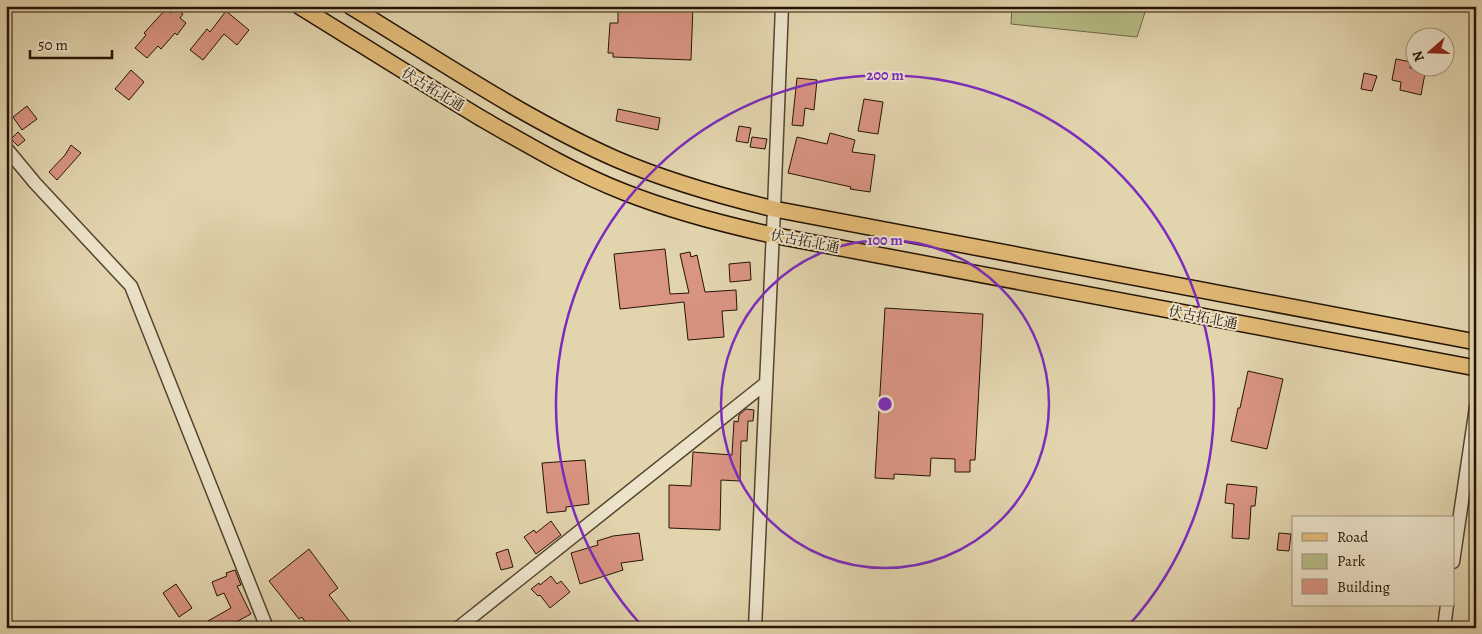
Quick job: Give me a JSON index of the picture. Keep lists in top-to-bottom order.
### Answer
{
  "streets": {
    "main road": ["伏古拓北通"]
  },
  "legend": ["Road", "Park", "Building"],
  "scale_bar": "50 m",
  "north": "left",
  "rings": ["200 m", "100 m"]
}
